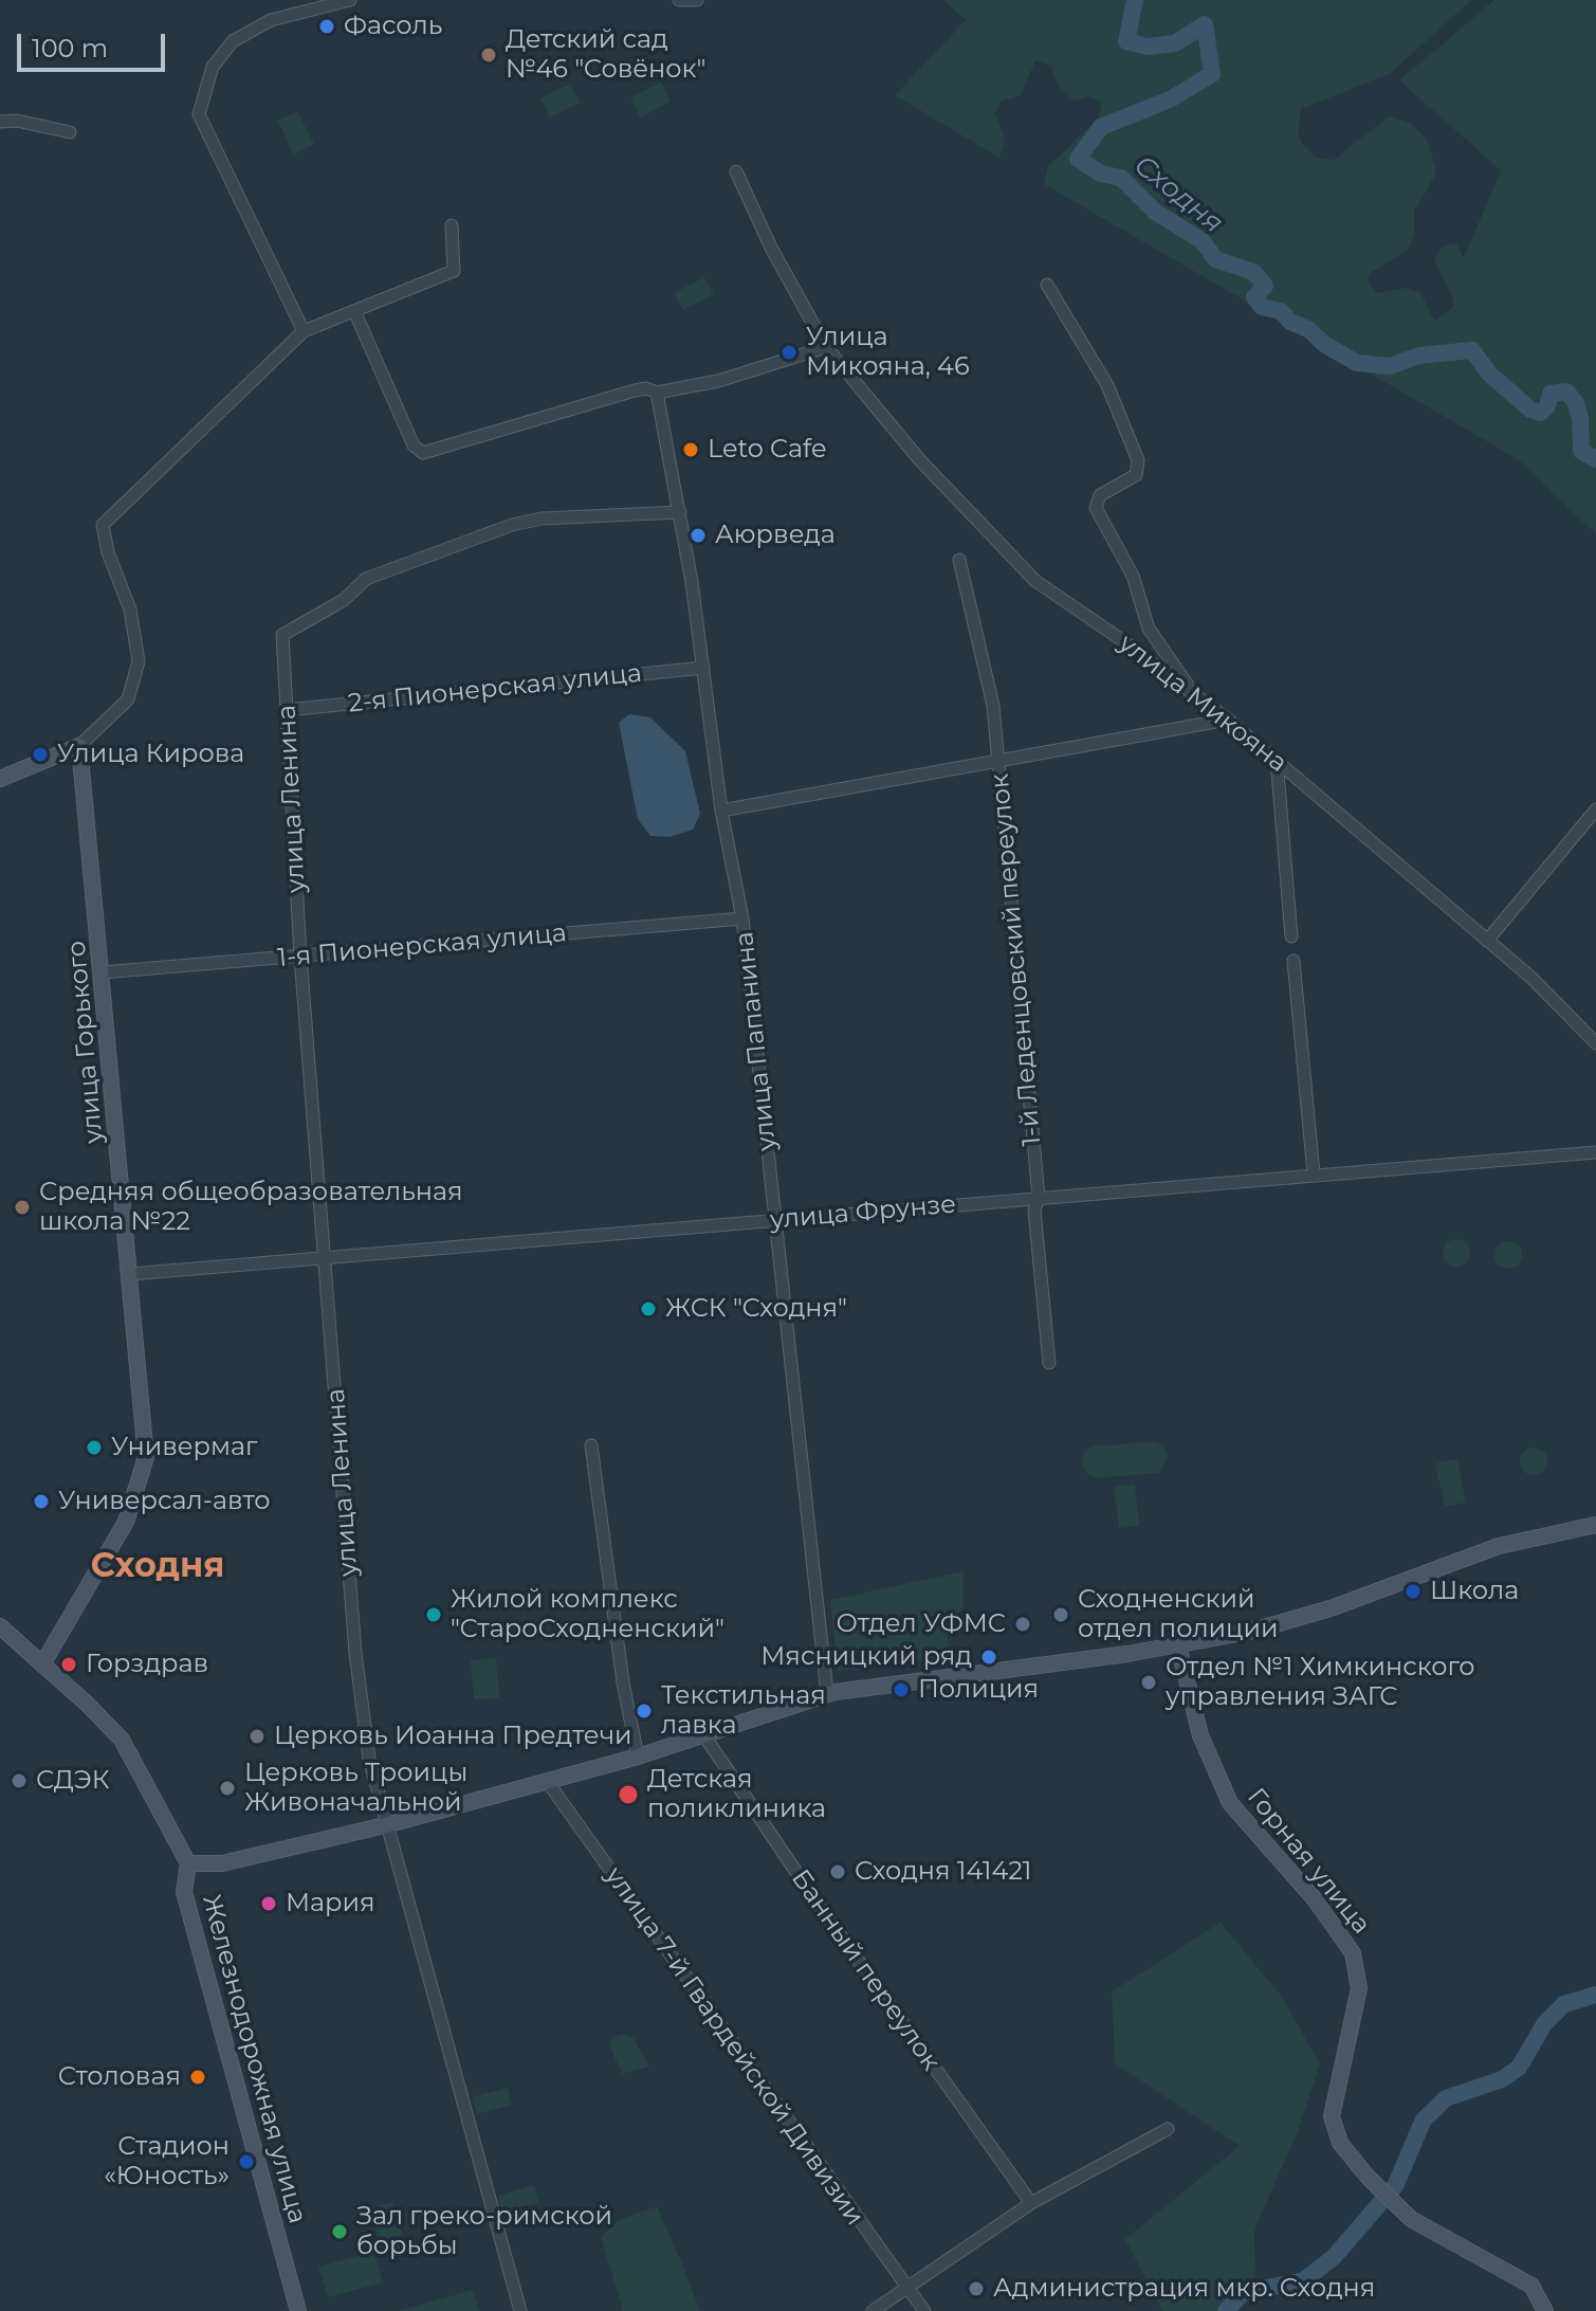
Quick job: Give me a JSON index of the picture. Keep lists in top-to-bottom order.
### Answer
{
  "streets": {
    "street": [
      "2-я Пионерская улица",
      "улица Микояна",
      "улица Ленина",
      "1-я Пионерская улица",
      "1-й Леденцовский переулок",
      "улица Папанина",
      "улица Горького",
      "улица Фрунзе",
      "Горная улица",
      "Банный переулок",
      "улица 7-й Гвардейской Дивизии",
      "Железнодорожная улица"
    ]
  },
  "crossings": [
    ["2-я Пионерская улица", "улица Ленина"],
    ["2-я Пионерская улица", "улица Папанина"],
    ["улица Ленина", "1-я Пионерская улица"],
    ["улица Ленина", "улица Папанина"],
    ["улица Ленина", "улица Фрунзе"],
    ["1-я Пионерская улица", "улица Папанина"],
    ["1-я Пионерская улица", "улица Горького"],
    ["1-й Леденцовский переулок", "улица Фрунзе"],
    ["улица Папанина", "улица Фрунзе"],
    ["улица Горького", "улица Фрунзе"],
    ["улица Горького", "Железнодорожная улица"]
  ],
  "districts": ["Сходня"],
  "water": ["Сходня"],
  "places": [
    "Фасоль",
    "Детский сад №46 \"Совёнок\"",
    "Улица Микояна, 46",
    "Leto Cafe",
    "Аюрведа",
    "Улица Кирова",
    "Средняя общеобразовательная школа №22",
    "ЖСК \"Сходня\"",
    "Универмаг",
    "Универсал-авто",
    "Школа",
    "Жилой комплекс \"СтароСходненский\"",
    "Сходненский отдел полиции",
    "Отдел УФМС",
    "Мясницкий ряд",
    "Горздрав",
    "Отдел №1 Химкинского управления ЗАГС",
    "Полиция",
    "Текстильная лавка",
    "Церковь Иоанна Предтечи",
    "СДЭК",
    "Церковь Троицы Живоначальной",
    "Детская поликлиника",
    "Сходня 141421",
    "Мария",
    "Столовая",
    "Стадион «Юность»",
    "Зал греко-римской борьбы",
    "Администрация мкр. Сходня"
  ],
  "scale_bar": "100 m"
}
